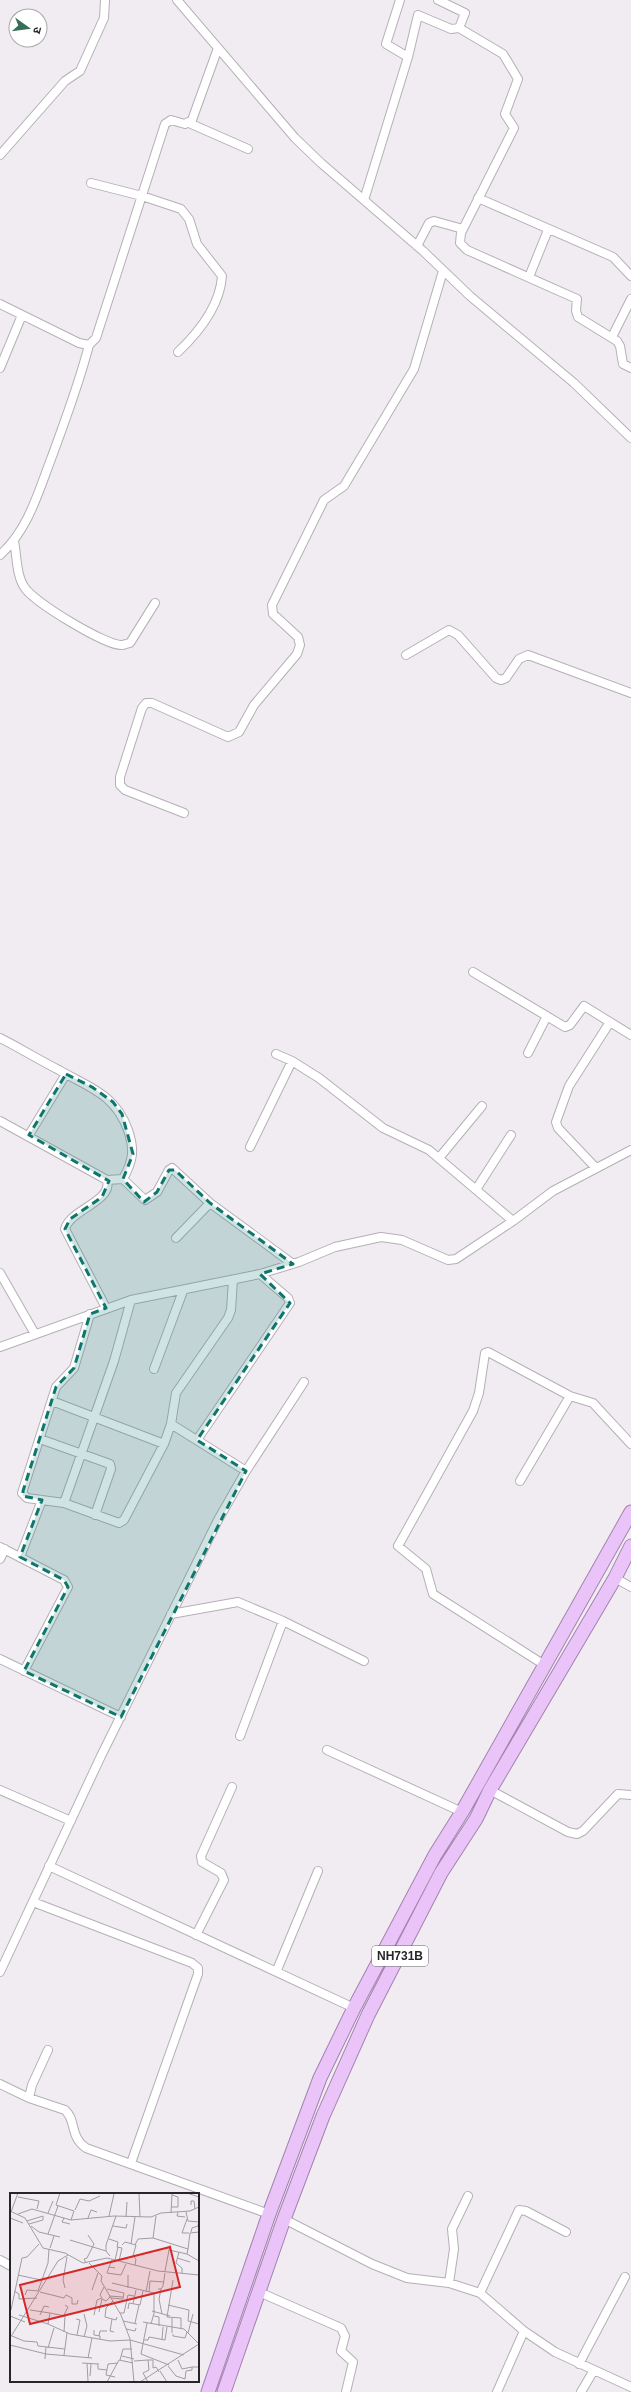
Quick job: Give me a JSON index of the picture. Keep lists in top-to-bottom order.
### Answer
{
  "streets": {
    "highway": ["NH731B"]
  },
  "north": "right"
}
